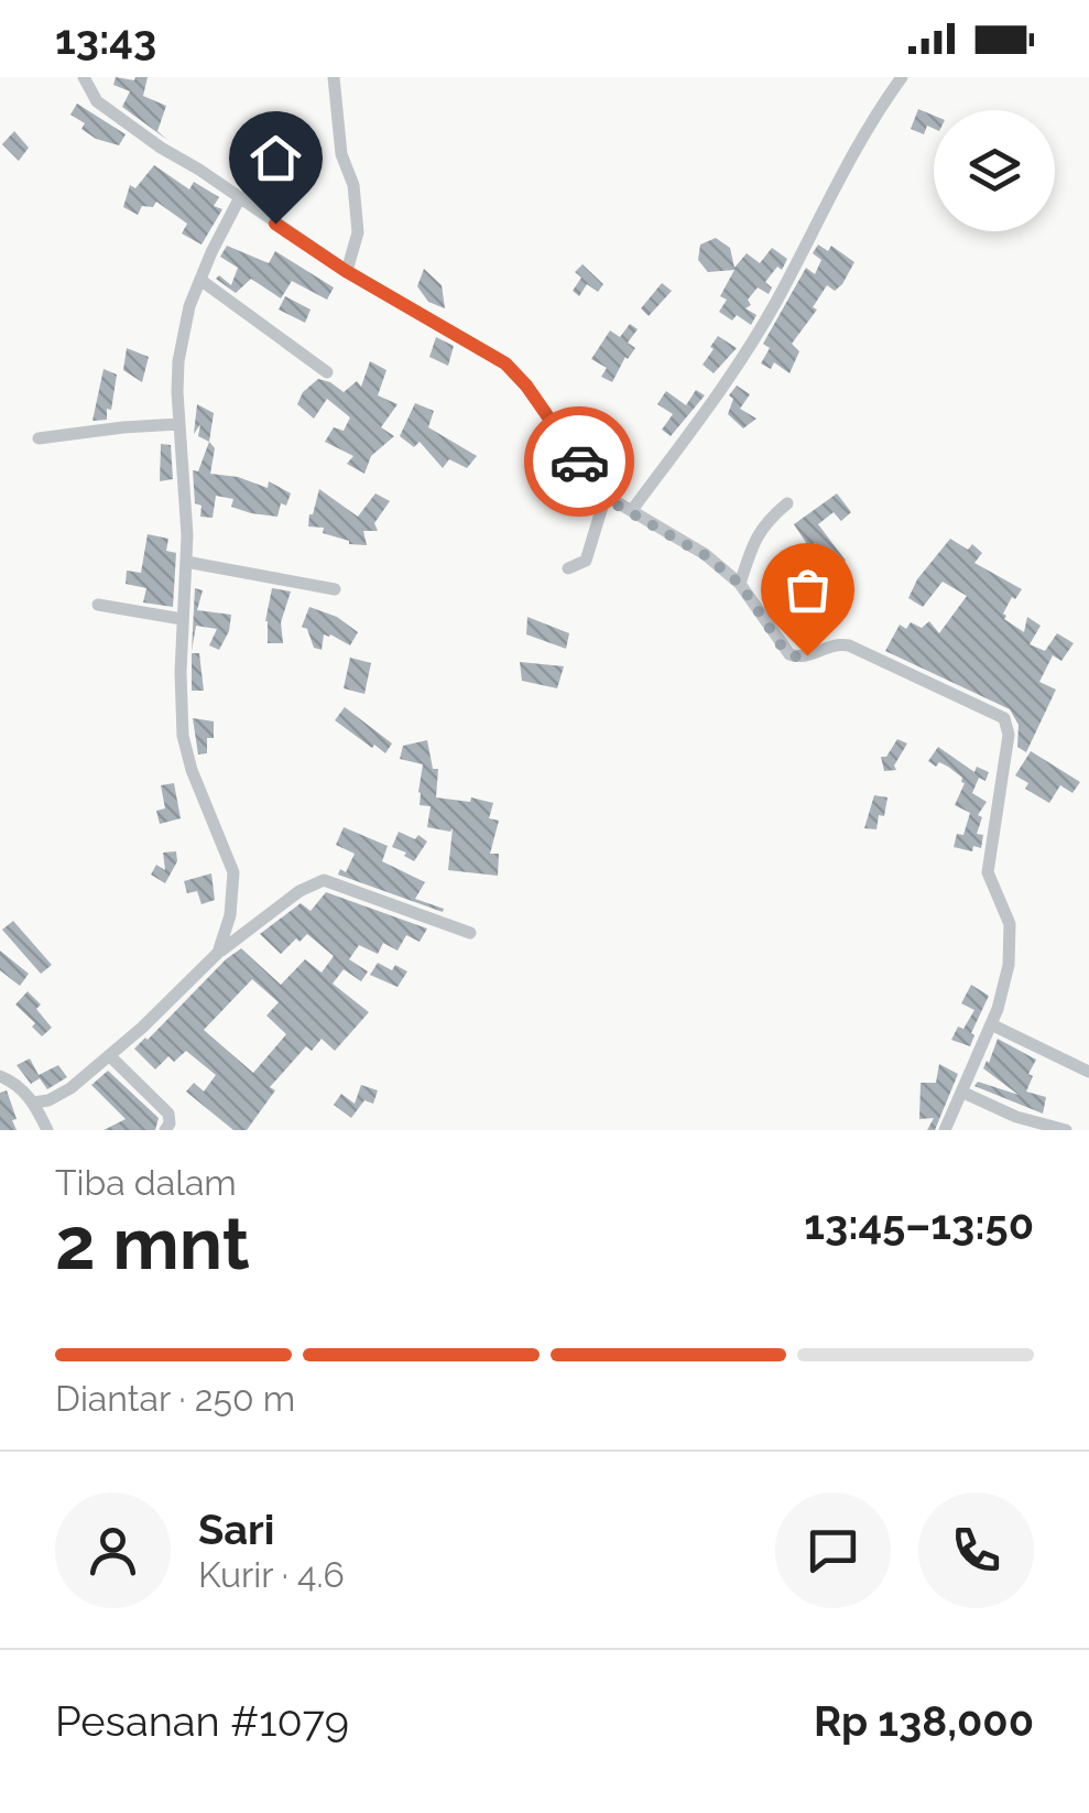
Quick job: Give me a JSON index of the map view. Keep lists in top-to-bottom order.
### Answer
{
  "page": {
    "status": "13:43",
    "heading": ["2 mnt", "Tiba dalam", "13:45–13:50"],
    "panel": [
      "Sari",
      "Kurir · 4.6",
      "Pesanan #1079",
      "Rp 138,000"
    ],
    "bar": "Diantar · 250 m"
  }
}
